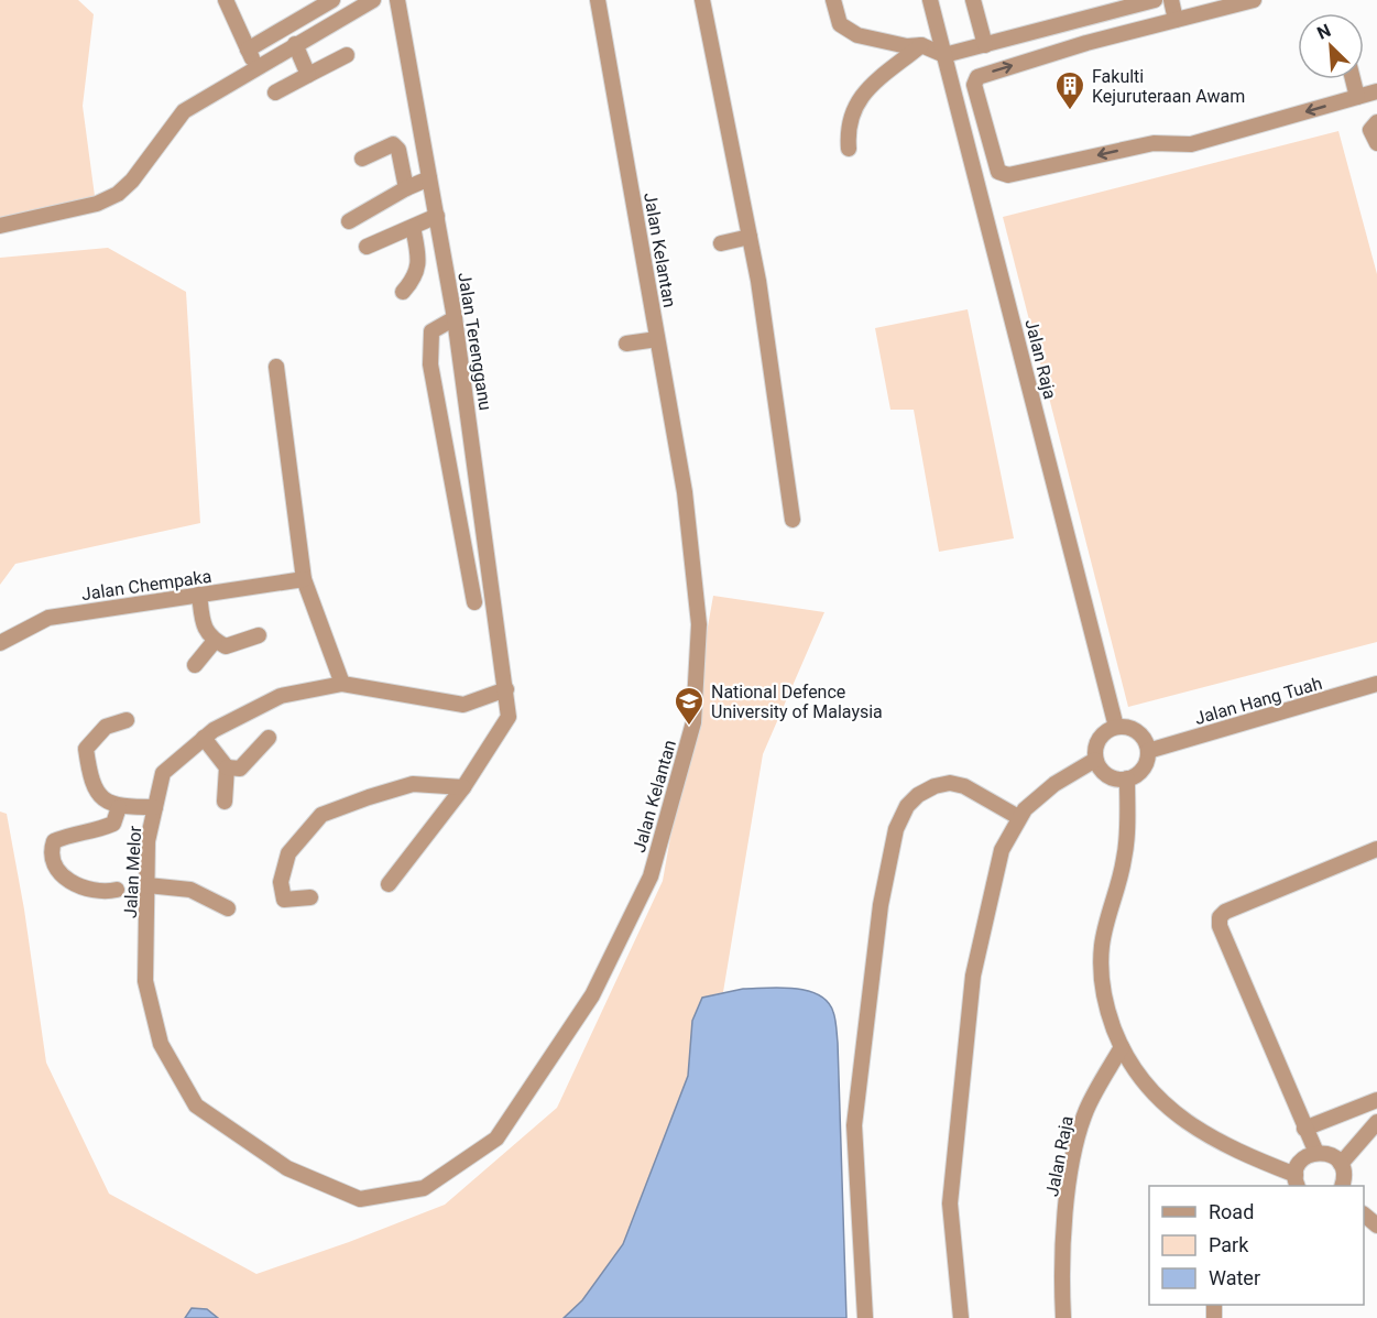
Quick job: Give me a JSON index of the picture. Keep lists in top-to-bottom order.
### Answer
{
  "streets": {
    "street": [
      "Jalan Kelantan",
      "Jalan Terengganu",
      "Jalan Raja",
      "Jalan Chempaka",
      "Jalan Hang Tuah",
      "Jalan Melor"
    ]
  },
  "crossings": [
    ["Jalan Kelantan", "Jalan Melor"],
    ["Jalan Terengganu", "Jalan Melor"],
    ["Jalan Raja", "Jalan Hang Tuah"]
  ],
  "places": {
    "building": ["Fakulti Kejuruteraan Awam"],
    "school or university": ["National Defence University of Malaysia"]
  },
  "legend": ["Road", "Park", "Water"],
  "north": "top left"
}
